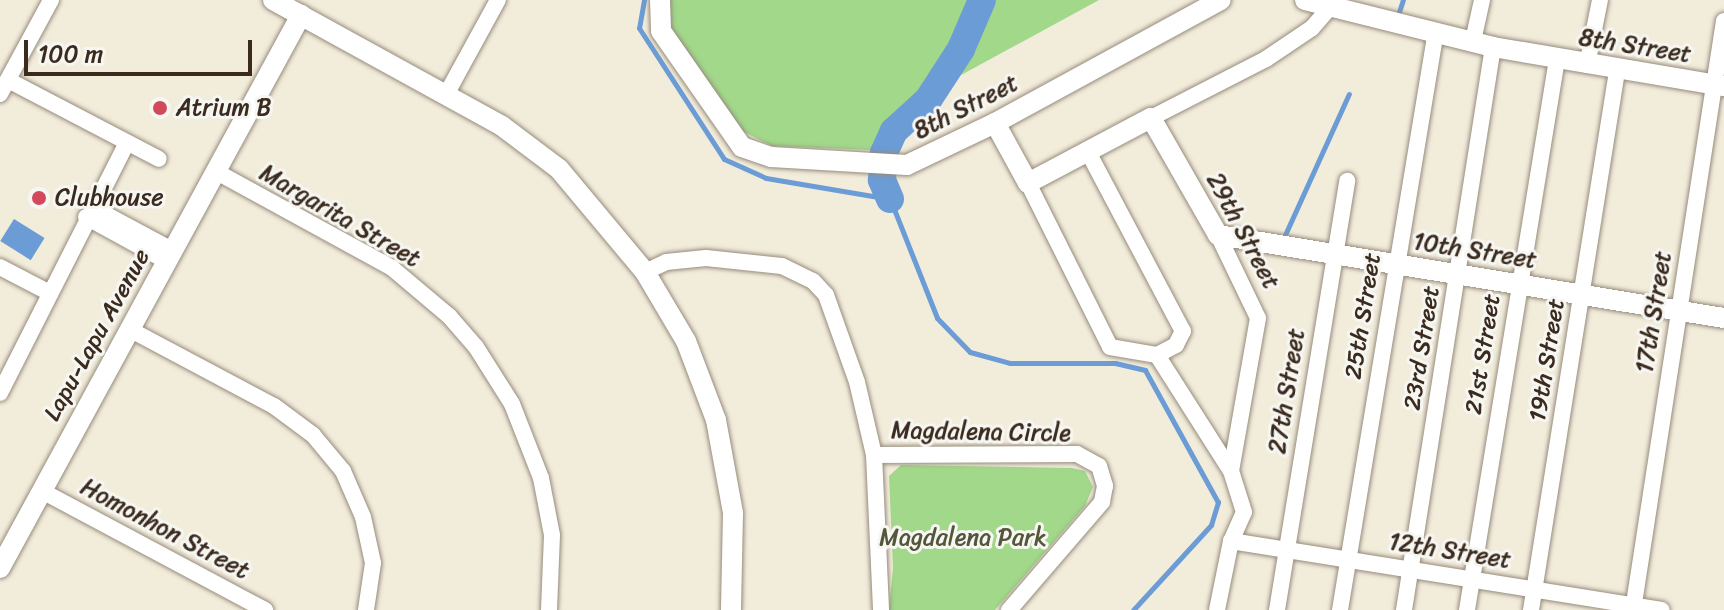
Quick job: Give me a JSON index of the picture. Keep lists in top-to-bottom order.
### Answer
{
  "streets": {
    "street": [
      "8th Street",
      "Margarita Street",
      "29th Street",
      "10th Street",
      "17th Street",
      "25th Street",
      "Lapu-Lapu Avenue",
      "23rd Street",
      "21st Street",
      "19th Street",
      "27th Street",
      "Magdalena Circle",
      "Homonhon Street",
      "12th Street"
    ]
  },
  "crossings": [
    ["8th Street", "17th Street"],
    ["8th Street", "25th Street"],
    ["8th Street", "23rd Street"],
    ["8th Street", "21st Street"],
    ["8th Street", "19th Street"],
    ["Margarita Street", "Lapu-Lapu Avenue"],
    ["29th Street", "10th Street"],
    ["29th Street", "12th Street"],
    ["10th Street", "17th Street"],
    ["10th Street", "25th Street"],
    ["10th Street", "23rd Street"],
    ["10th Street", "21st Street"],
    ["10th Street", "19th Street"],
    ["10th Street", "27th Street"],
    ["17th Street", "12th Street"],
    ["25th Street", "12th Street"],
    ["Lapu-Lapu Avenue", "Homonhon Street"],
    ["23rd Street", "12th Street"],
    ["21st Street", "12th Street"],
    ["19th Street", "12th Street"],
    ["27th Street", "12th Street"]
  ],
  "parks": ["Magdalena Park"],
  "places": ["Atrium B", "Clubhouse"],
  "scale_bar": "100 m"
}
